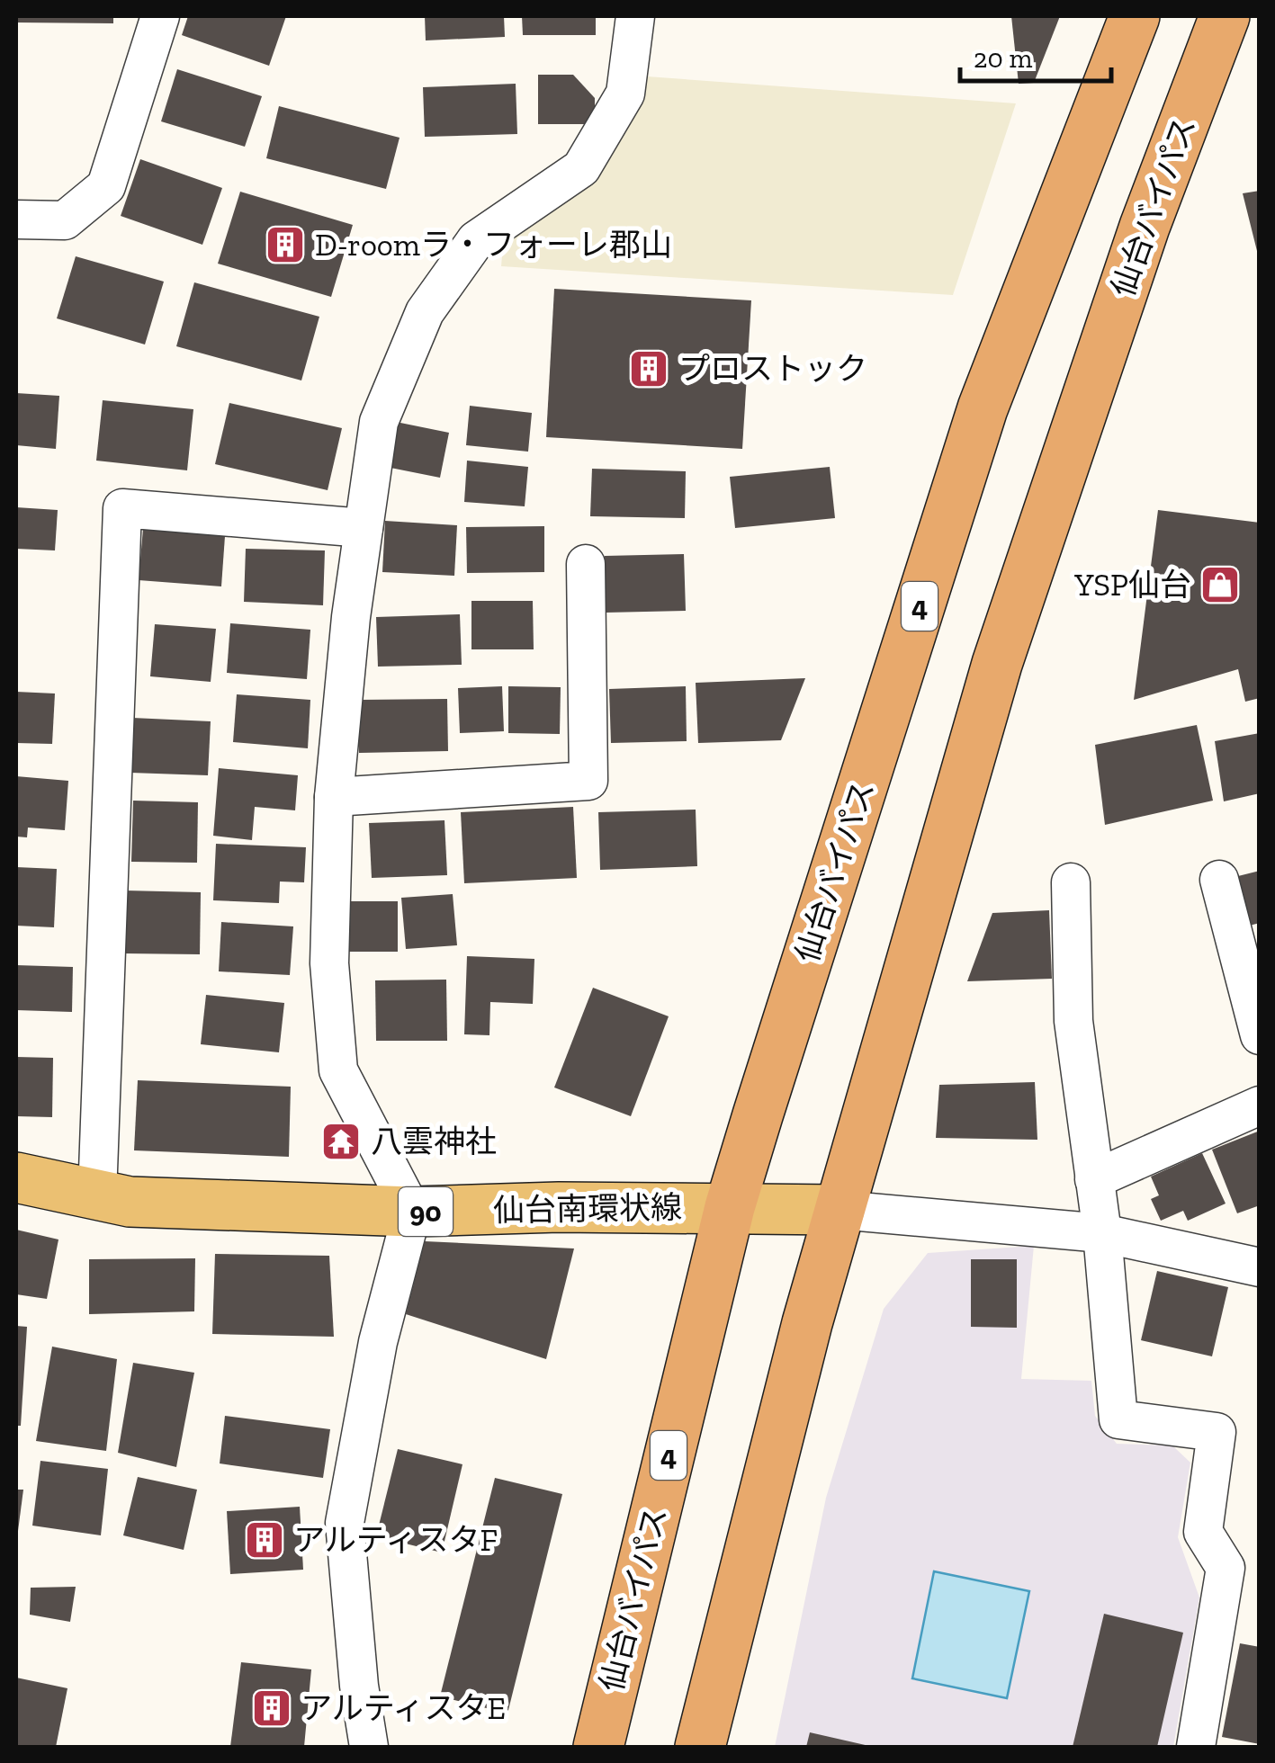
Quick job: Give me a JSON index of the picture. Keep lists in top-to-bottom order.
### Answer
{
  "streets": {
    "highway": ["仙台バイパス", "4"],
    "main road": ["仙台南環状線", "90"]
  },
  "crossings": [
    ["仙台バイパス", "仙台南環状線"]
  ],
  "places": {
    "building": [
      "D-roomラ・フォーレ郡山",
      "プロストック",
      "アルティスタF",
      "アルティスタE"
    ],
    "shop": ["YSP仙台"],
    "temple": ["八雲神社"]
  },
  "scale_bar": "20 m"
}
